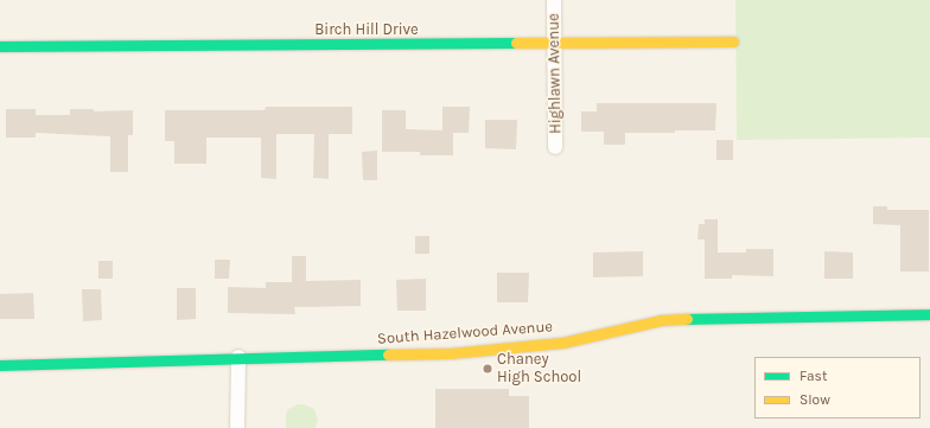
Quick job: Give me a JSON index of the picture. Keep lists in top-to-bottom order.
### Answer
{
  "streets": {
    "street": ["Birch Hill Drive", "Highlawn Avenue", "South Hazelwood Avenue"]
  },
  "crossings": [
    ["Birch Hill Drive", "Highlawn Avenue"]
  ],
  "places": ["Chaney High School"],
  "legend": ["Fast", "Slow"]
}
